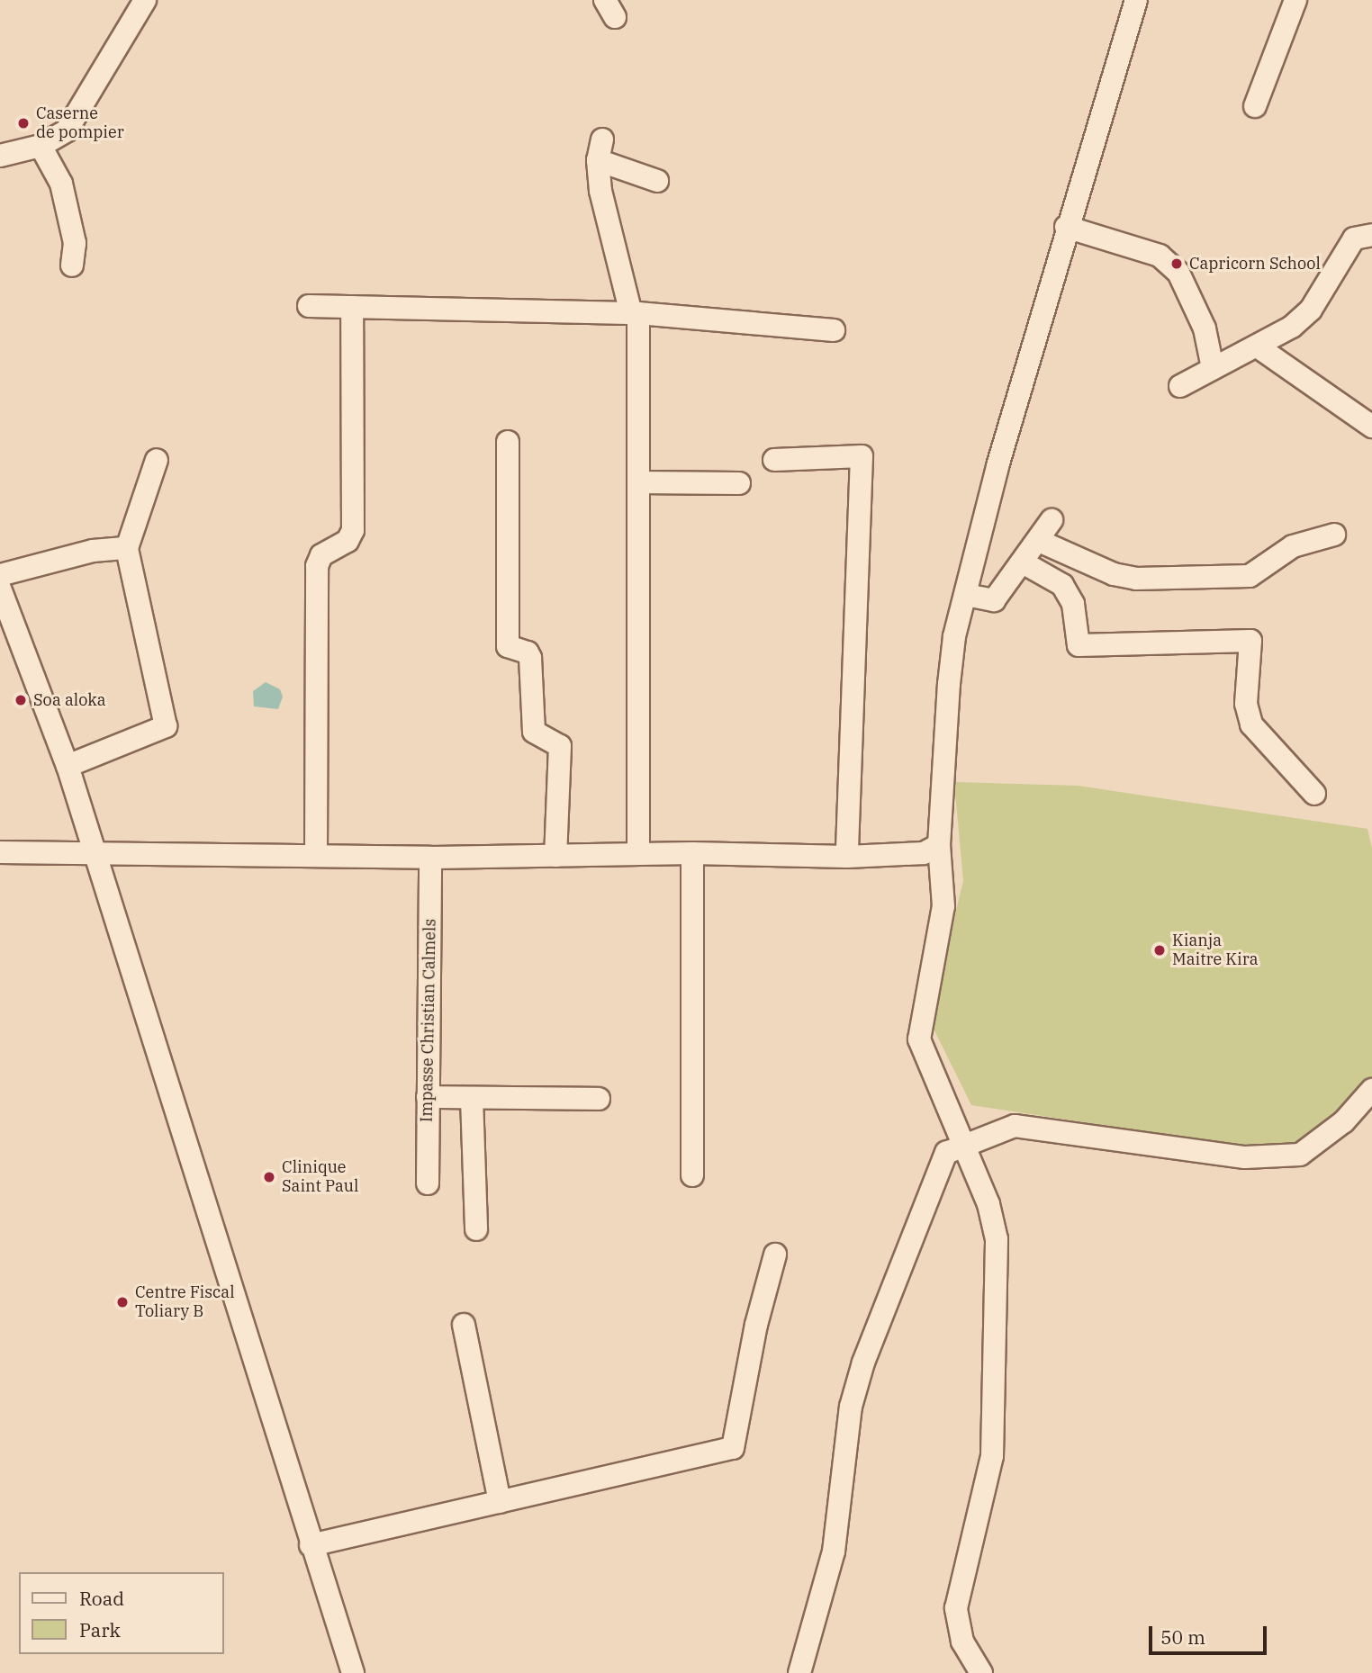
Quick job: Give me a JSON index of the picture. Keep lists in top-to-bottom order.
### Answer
{
  "streets": {
    "street": ["Impasse Christian Calmels"]
  },
  "places": [
    "Caserne de pompier",
    "Capricorn School",
    "Soa aloka",
    "Kianja Maitre Kira",
    "Clinique Saint Paul",
    "Centre Fiscal Toliary B"
  ],
  "legend": ["Road", "Park"],
  "scale_bar": "50 m"
}
